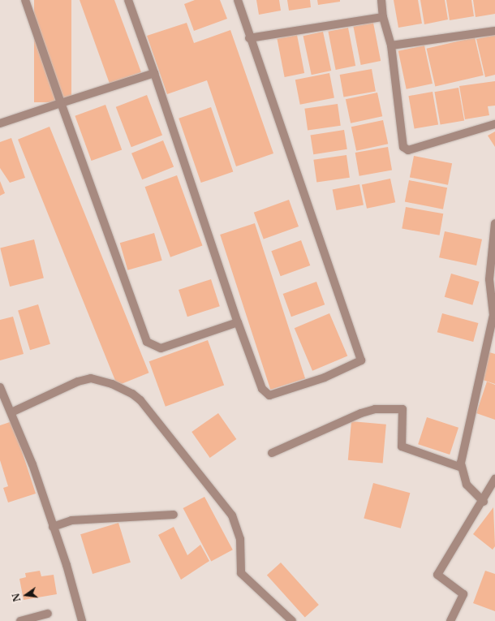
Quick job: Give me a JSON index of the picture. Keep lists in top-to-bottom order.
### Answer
{
  "north": "left"
}
